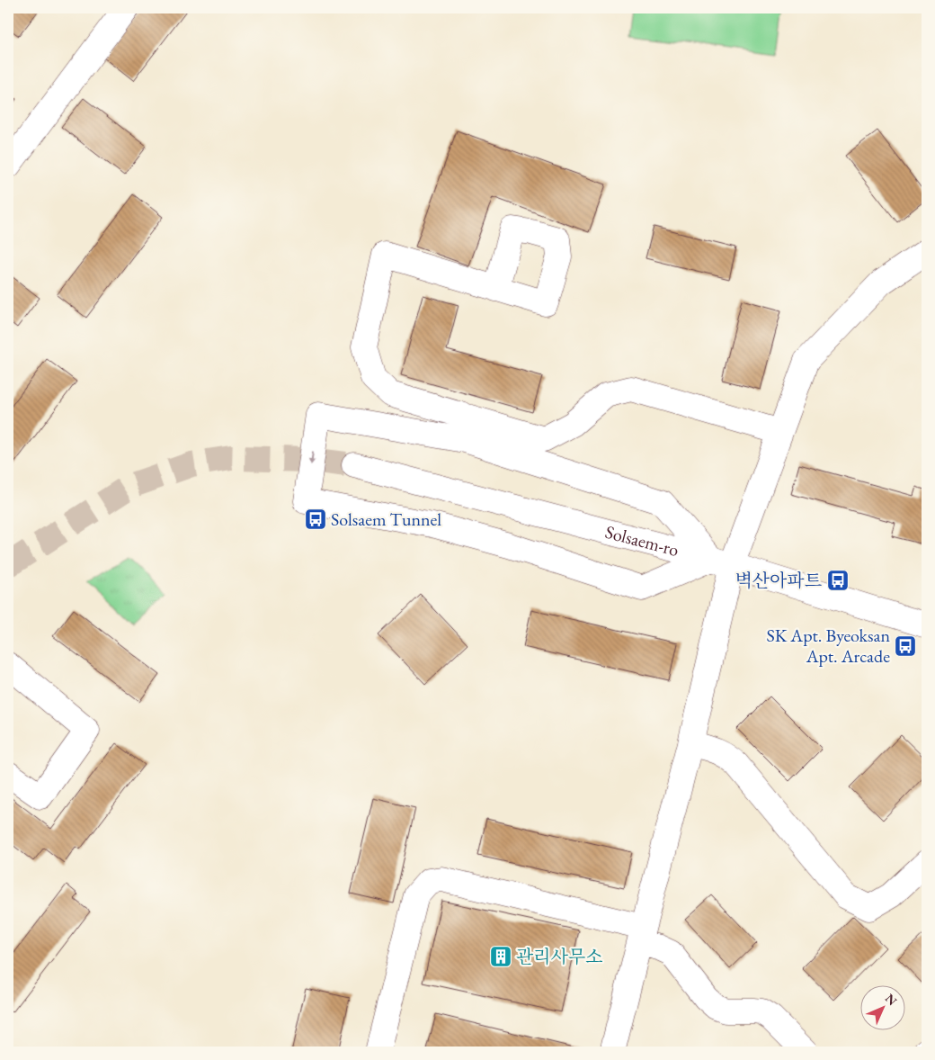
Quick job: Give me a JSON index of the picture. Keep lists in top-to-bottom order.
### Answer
{
  "streets": {
    "street": ["Solsaem-ro"]
  },
  "places": {
    "bus stop": ["Solsaem Tunnel", "벽산아파트", "SK Apt. Byeoksan Apt. Arcade"],
    "building": ["관리사무소"]
  },
  "north": "top right"
}
